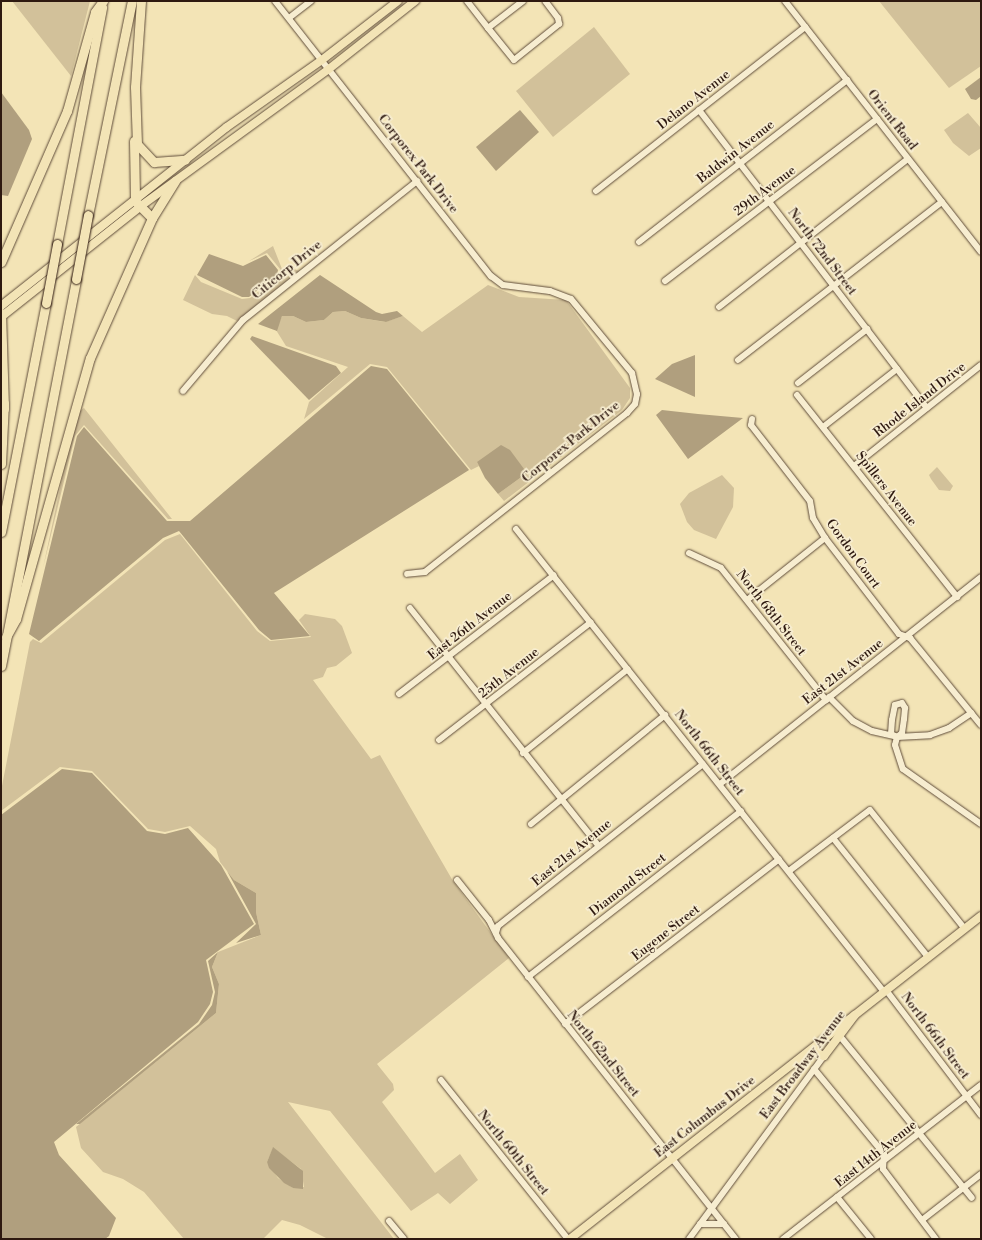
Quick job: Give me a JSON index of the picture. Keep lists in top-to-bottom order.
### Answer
{
  "streets": {
    "main road": ["East Broadway Avenue", "East Columbus Drive"],
    "street": [
      "Delano Avenue",
      "Orient Road",
      "Baldwin Avenue",
      "Corporex Park Drive",
      "29th Avenue",
      "North 72nd Street",
      "Citicorp Drive",
      "Rhode Island Drive",
      "Spillers Avenue",
      "Gordon Court",
      "North 68th Street",
      "East 26th Avenue",
      "East 21st Avenue",
      "25th Avenue",
      "North 66th Street",
      "Diamond Street",
      "Eugene Street",
      "North 62nd Street",
      "North 60th Street",
      "East 14th Avenue"
    ]
  },
  "crossings": [
    ["Delano Avenue", "Orient Road"],
    ["Delano Avenue", "North 72nd Street"],
    ["Orient Road", "Baldwin Avenue"],
    ["Orient Road", "29th Avenue"],
    ["Baldwin Avenue", "North 72nd Street"],
    ["Corporex Park Drive", "Citicorp Drive"],
    ["29th Avenue", "North 72nd Street"],
    ["North 72nd Street", "Rhode Island Drive"],
    ["Rhode Island Drive", "Spillers Avenue"],
    ["Spillers Avenue", "East 21st Avenue"],
    ["Gordon Court", "North 68th Street"],
    ["Gordon Court", "East 21st Avenue"],
    ["North 68th Street", "East 21st Avenue"],
    ["East 26th Avenue", "North 66th Street"],
    ["East 21st Avenue", "North 66th Street"],
    ["East 21st Avenue", "North 62nd Street"],
    ["25th Avenue", "North 66th Street"],
    ["North 66th Street", "Diamond Street"],
    ["North 66th Street", "Eugene Street"],
    ["North 66th Street", "East Broadway Avenue"],
    ["North 66th Street", "East 14th Avenue"],
    ["Diamond Street", "North 62nd Street"],
    ["Eugene Street", "North 62nd Street"],
    ["North 62nd Street", "East Broadway Avenue"],
    ["North 62nd Street", "East Columbus Drive"],
    ["East Broadway Avenue", "East Columbus Drive"],
    ["East Columbus Drive", "North 60th Street"]
  ]
}
